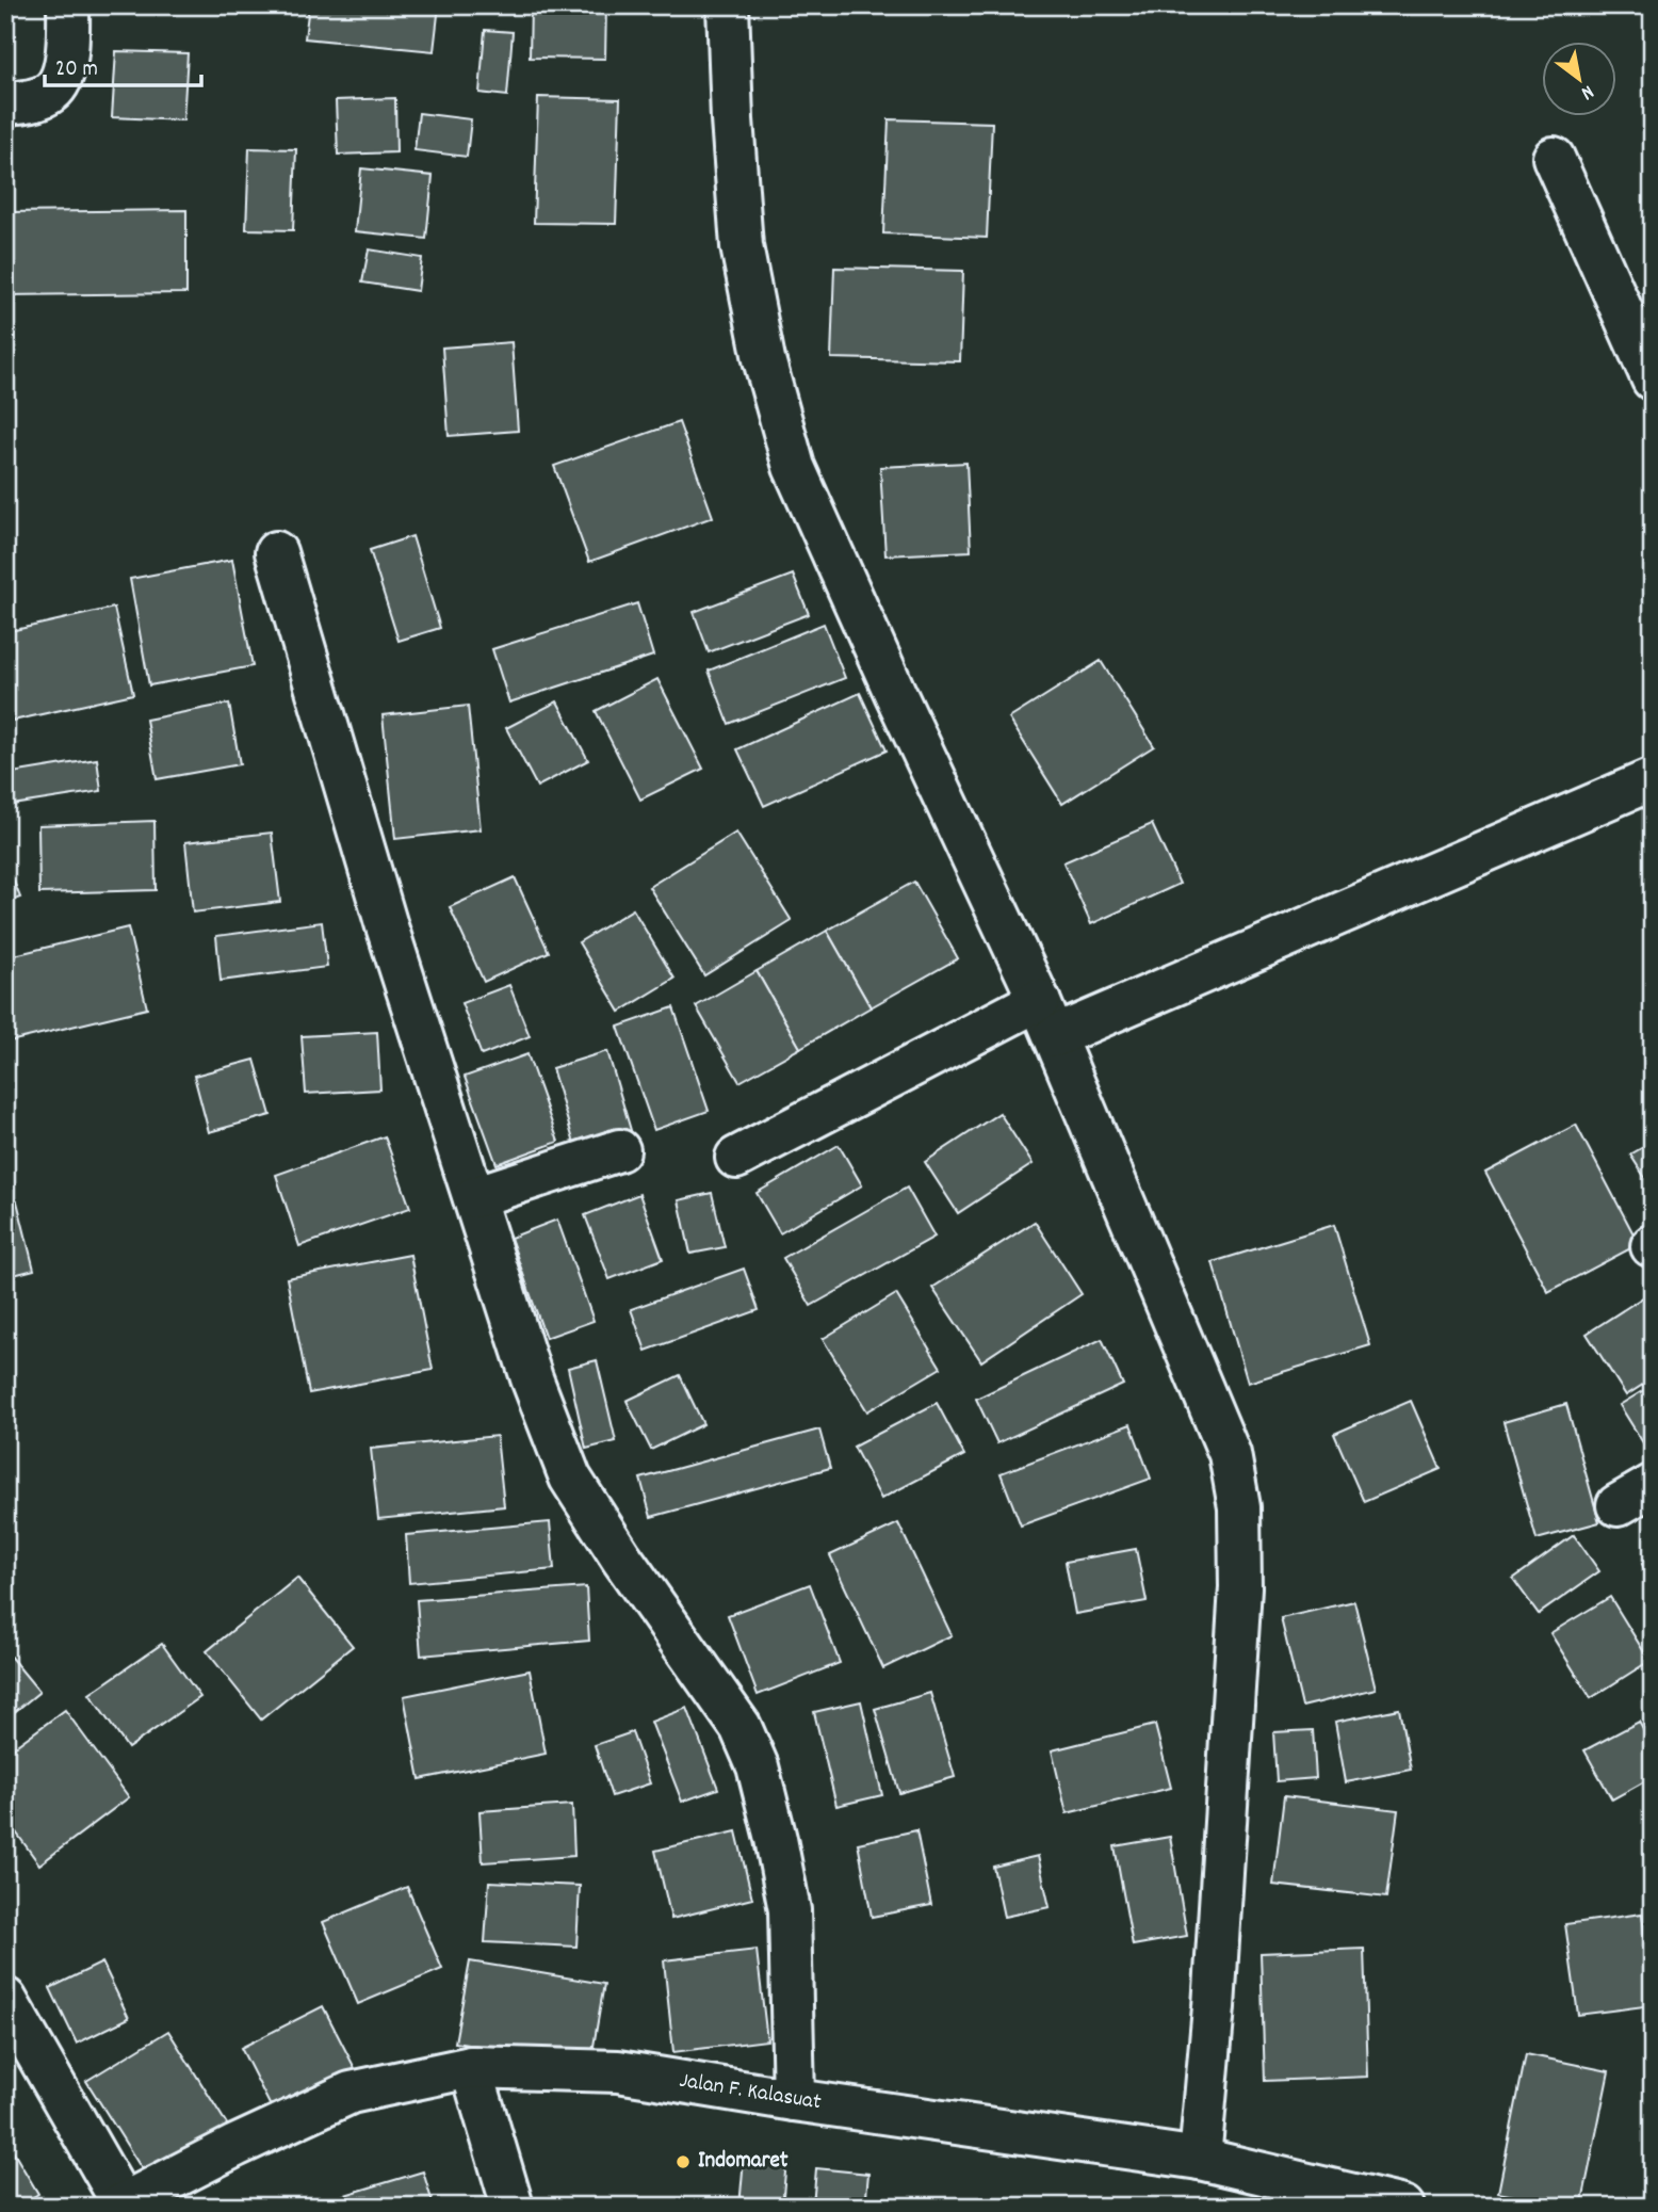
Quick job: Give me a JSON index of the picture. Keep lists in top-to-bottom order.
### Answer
{
  "streets": {
    "street": ["Jalan F. Kalasuat"]
  },
  "places": ["Indomaret"],
  "scale_bar": "20 m",
  "north": "bottom right"
}
